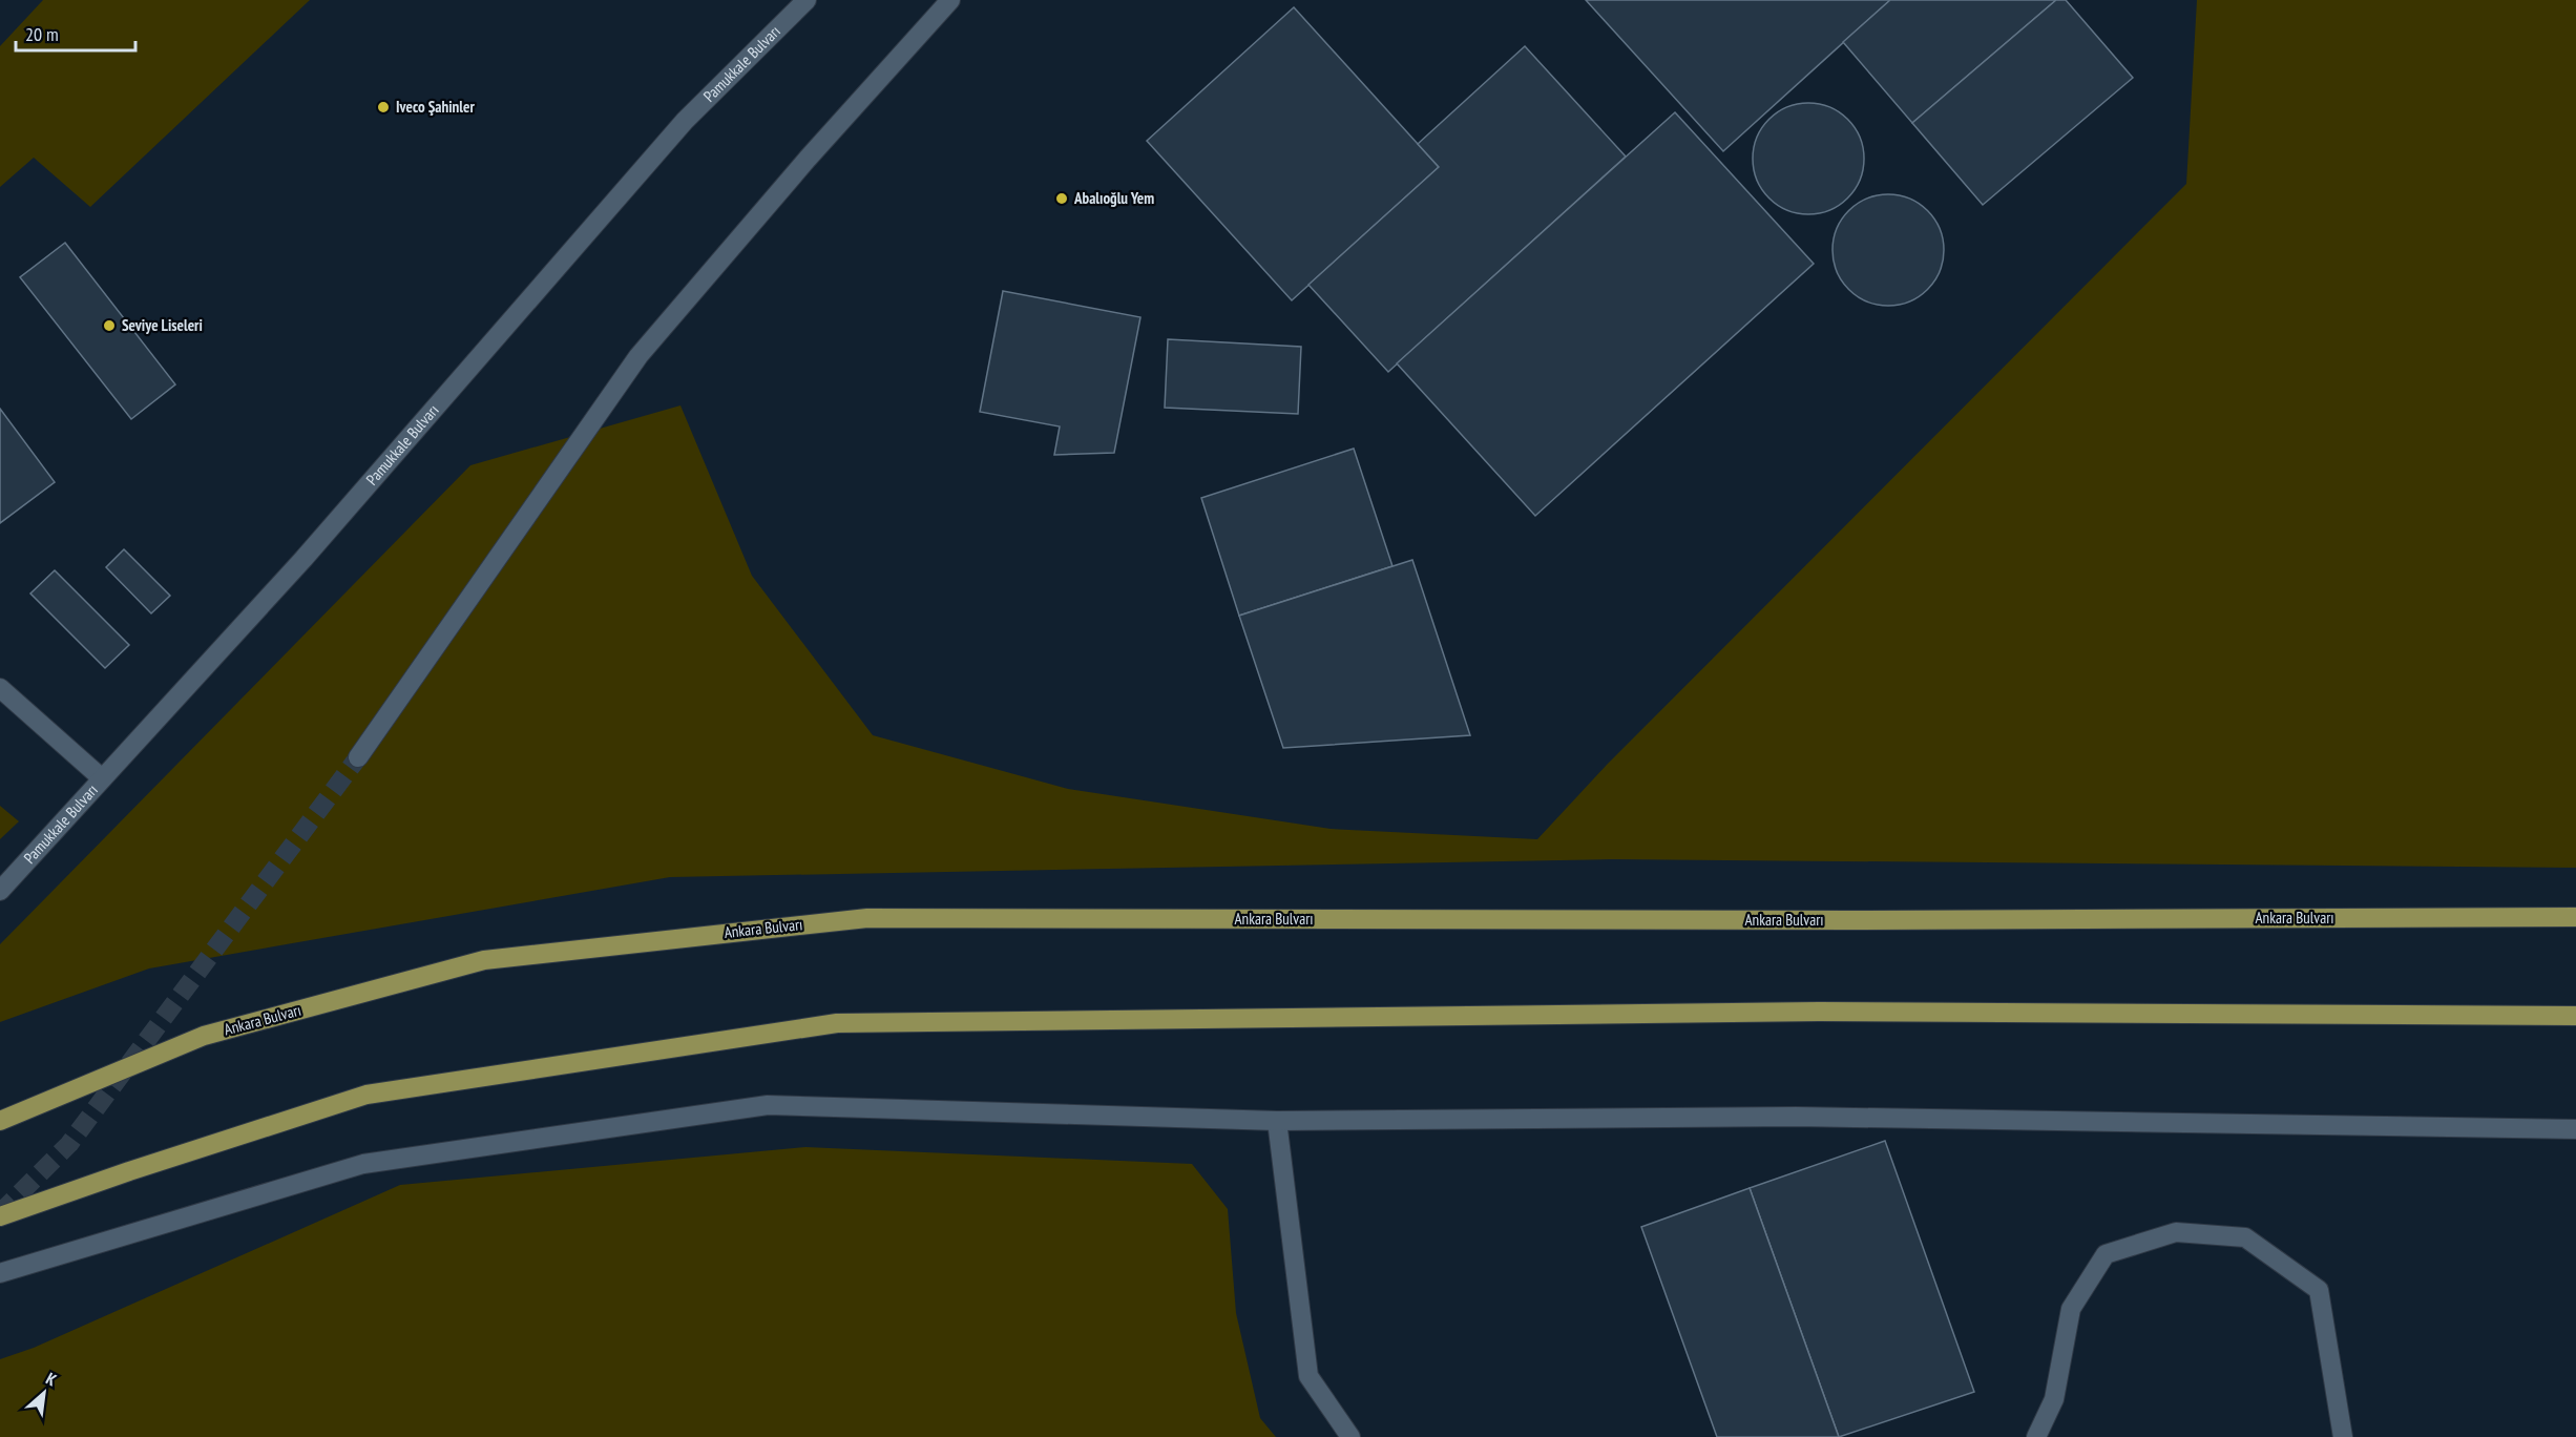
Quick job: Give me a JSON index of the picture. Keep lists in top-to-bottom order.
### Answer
{
  "streets": {
    "main road": ["Pamukkale Bulvarı", "Ankara Bulvarı"]
  },
  "places": ["Iveco Şahinler", "Abalıoğlu Yem", "Seviye Liseleri"],
  "scale_bar": "20 m",
  "north": "top right"
}
